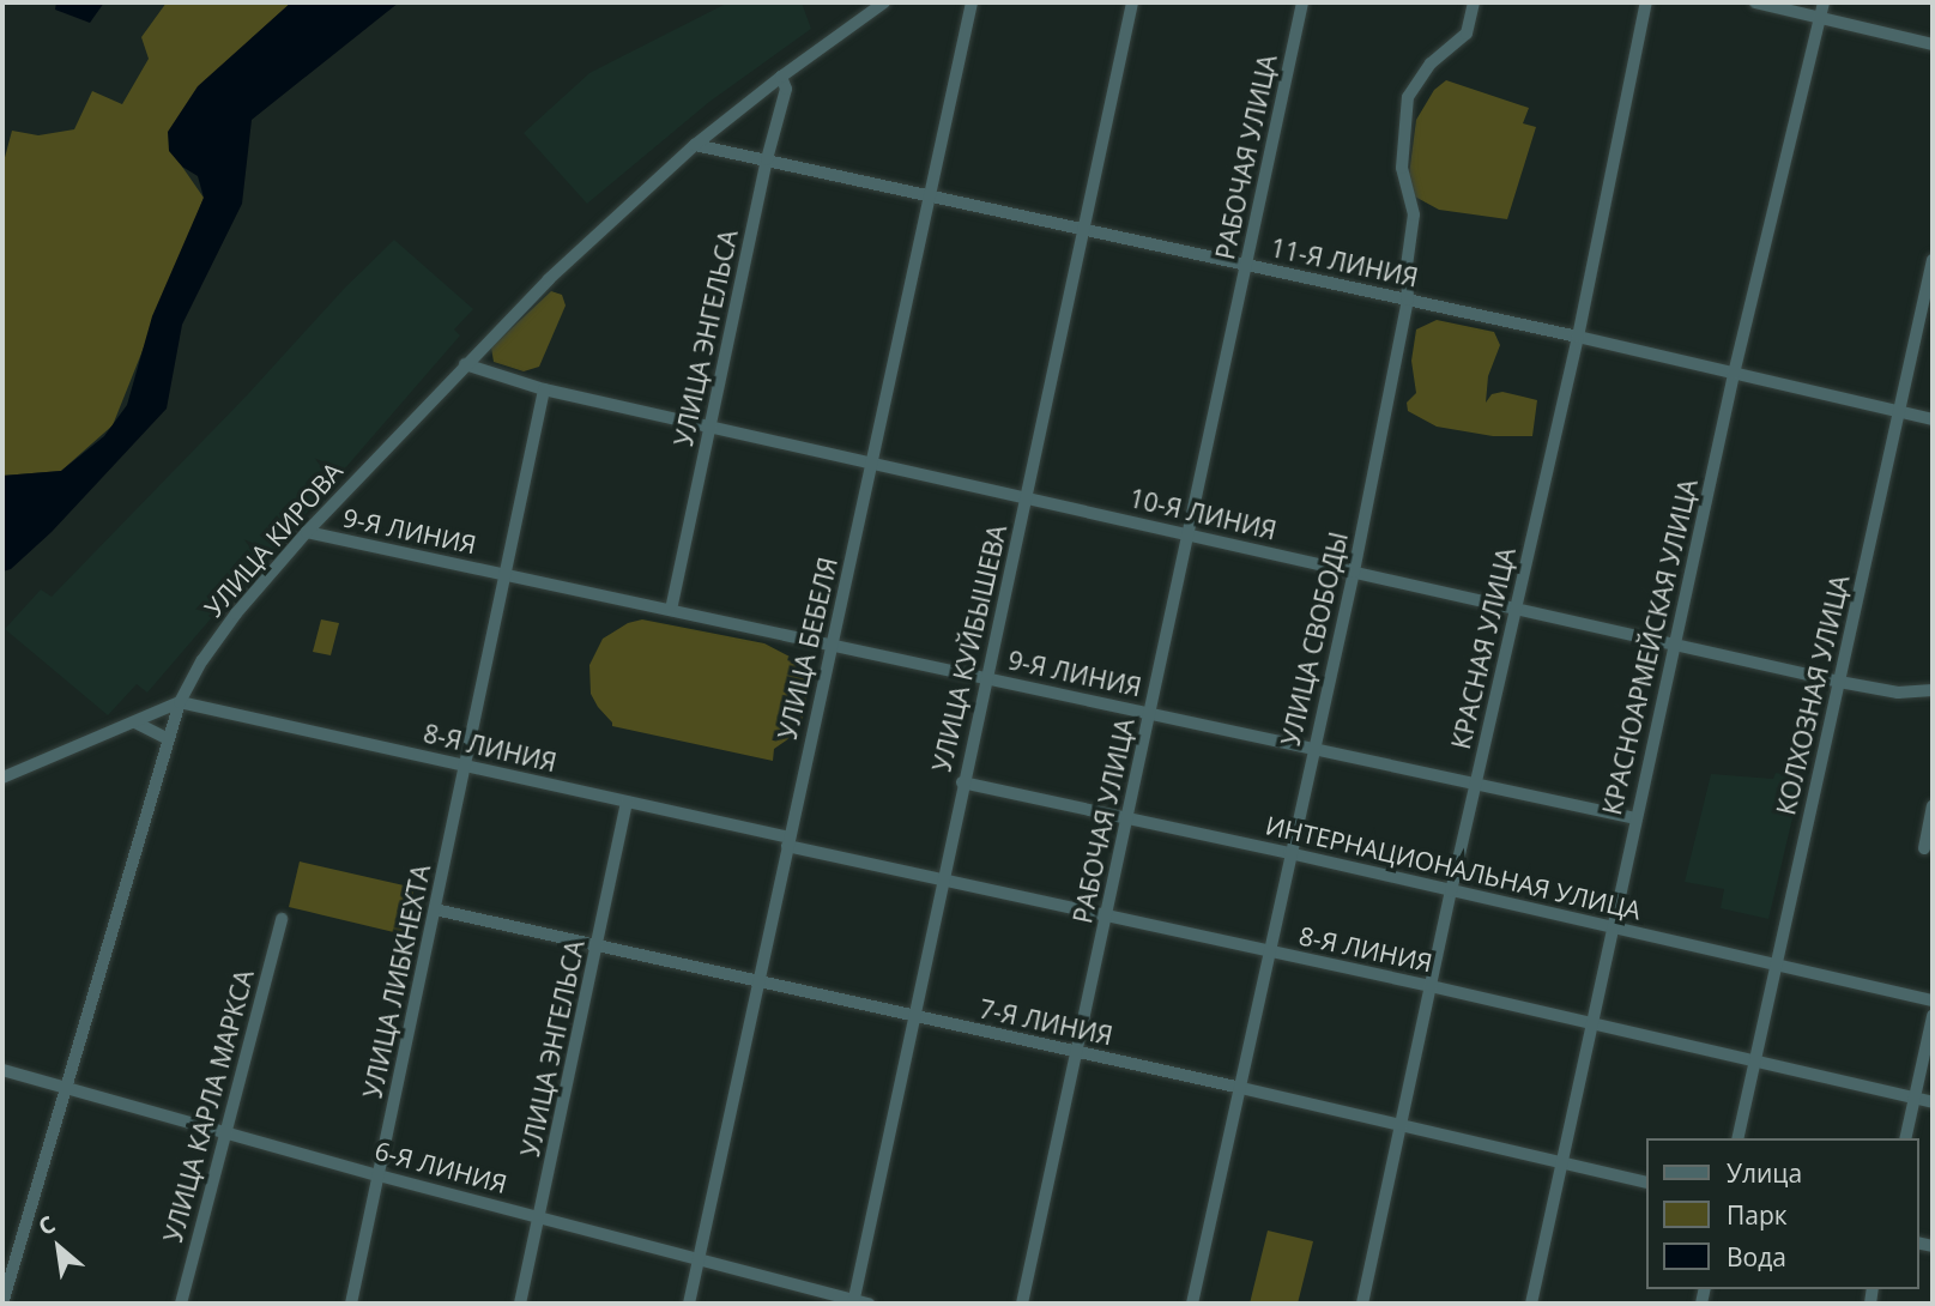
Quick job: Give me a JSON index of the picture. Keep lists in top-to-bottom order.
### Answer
{
  "streets": {
    "street": [
      "РАБОЧАЯ УЛИЦА",
      "11-Я ЛИНИЯ",
      "УЛИЦА ЭНГЕЛЬСА",
      "10-Я ЛИНИЯ",
      "9-Я ЛИНИЯ",
      "УЛИЦА КИРОВА",
      "УЛИЦА СВОБОДЫ",
      "КРАСНОАРМЕЙСКАЯ УЛИЦА",
      "УЛИЦА БЕБЕЛЯ",
      "УЛИЦА КУЙБЫШЕВА",
      "КРАСНАЯ УЛИЦА",
      "КОЛХОЗНАЯ УЛИЦА",
      "8-Я ЛИНИЯ",
      "ИНТЕРНАЦИОНАЛЬНАЯ УЛИЦА",
      "УЛИЦА ЛИБКНЕХТА",
      "7-Я ЛИНИЯ",
      "УЛИЦА КАРЛА МАРКСА",
      "6-Я ЛИНИЯ"
    ]
  },
  "crossings": [
    ["РАБОЧАЯ УЛИЦА", "11-Я ЛИНИЯ"],
    ["РАБОЧАЯ УЛИЦА", "10-Я ЛИНИЯ"],
    ["РАБОЧАЯ УЛИЦА", "9-Я ЛИНИЯ"],
    ["РАБОЧАЯ УЛИЦА", "8-Я ЛИНИЯ"],
    ["РАБОЧАЯ УЛИЦА", "ИНТЕРНАЦИОНАЛЬНАЯ УЛИЦА"],
    ["РАБОЧАЯ УЛИЦА", "7-Я ЛИНИЯ"],
    ["11-Я ЛИНИЯ", "УЛИЦА ЭНГЕЛЬСА"],
    ["11-Я ЛИНИЯ", "УЛИЦА КИРОВА"],
    ["11-Я ЛИНИЯ", "УЛИЦА СВОБОДЫ"],
    ["11-Я ЛИНИЯ", "КРАСНОАРМЕЙСКАЯ УЛИЦА"],
    ["11-Я ЛИНИЯ", "УЛИЦА БЕБЕЛЯ"],
    ["11-Я ЛИНИЯ", "УЛИЦА КУЙБЫШЕВА"],
    ["11-Я ЛИНИЯ", "КРАСНАЯ УЛИЦА"],
    ["11-Я ЛИНИЯ", "КОЛХОЗНАЯ УЛИЦА"],
    ["УЛИЦА ЭНГЕЛЬСА", "10-Я ЛИНИЯ"],
    ["УЛИЦА ЭНГЕЛЬСА", "9-Я ЛИНИЯ"],
    ["УЛИЦА ЭНГЕЛЬСА", "УЛИЦА КИРОВА"],
    ["УЛИЦА ЭНГЕЛЬСА", "8-Я ЛИНИЯ"],
    ["УЛИЦА ЭНГЕЛЬСА", "7-Я ЛИНИЯ"],
    ["УЛИЦА ЭНГЕЛЬСА", "6-Я ЛИНИЯ"],
    ["10-Я ЛИНИЯ", "УЛИЦА КИРОВА"],
    ["10-Я ЛИНИЯ", "УЛИЦА СВОБОДЫ"],
    ["10-Я ЛИНИЯ", "КРАСНОАРМЕЙСКАЯ УЛИЦА"],
    ["10-Я ЛИНИЯ", "УЛИЦА БЕБЕЛЯ"],
    ["10-Я ЛИНИЯ", "УЛИЦА КУЙБЫШЕВА"],
    ["10-Я ЛИНИЯ", "КРАСНАЯ УЛИЦА"],
    ["10-Я ЛИНИЯ", "КОЛХОЗНАЯ УЛИЦА"],
    ["9-Я ЛИНИЯ", "УЛИЦА КИРОВА"],
    ["9-Я ЛИНИЯ", "УЛИЦА СВОБОДЫ"],
    ["9-Я ЛИНИЯ", "КРАСНОАРМЕЙСКАЯ УЛИЦА"],
    ["9-Я ЛИНИЯ", "УЛИЦА БЕБЕЛЯ"],
    ["9-Я ЛИНИЯ", "УЛИЦА КУЙБЫШЕВА"],
    ["9-Я ЛИНИЯ", "КРАСНАЯ УЛИЦА"],
    ["9-Я ЛИНИЯ", "УЛИЦА ЛИБКНЕХТА"],
    ["УЛИЦА КИРОВА", "8-Я ЛИНИЯ"],
    ["УЛИЦА КИРОВА", "6-Я ЛИНИЯ"],
    ["УЛИЦА СВОБОДЫ", "8-Я ЛИНИЯ"],
    ["УЛИЦА СВОБОДЫ", "ИНТЕРНАЦИОНАЛЬНАЯ УЛИЦА"],
    ["УЛИЦА СВОБОДЫ", "7-Я ЛИНИЯ"],
    ["КРАСНОАРМЕЙСКАЯ УЛИЦА", "8-Я ЛИНИЯ"],
    ["КРАСНОАРМЕЙСКАЯ УЛИЦА", "ИНТЕРНАЦИОНАЛЬНАЯ УЛИЦА"],
    ["КРАСНОАРМЕЙСКАЯ УЛИЦА", "7-Я ЛИНИЯ"],
    ["УЛИЦА БЕБЕЛЯ", "8-Я ЛИНИЯ"],
    ["УЛИЦА БЕБЕЛЯ", "7-Я ЛИНИЯ"],
    ["УЛИЦА БЕБЕЛЯ", "6-Я ЛИНИЯ"],
    ["УЛИЦА КУЙБЫШЕВА", "8-Я ЛИНИЯ"],
    ["УЛИЦА КУЙБЫШЕВА", "ИНТЕРНАЦИОНАЛЬНАЯ УЛИЦА"],
    ["УЛИЦА КУЙБЫШЕВА", "7-Я ЛИНИЯ"],
    ["УЛИЦА КУЙБЫШЕВА", "6-Я ЛИНИЯ"],
    ["КРАСНАЯ УЛИЦА", "8-Я ЛИНИЯ"],
    ["КРАСНАЯ УЛИЦА", "ИНТЕРНАЦИОНАЛЬНАЯ УЛИЦА"],
    ["КРАСНАЯ УЛИЦА", "7-Я ЛИНИЯ"],
    ["КОЛХОЗНАЯ УЛИЦА", "8-Я ЛИНИЯ"],
    ["КОЛХОЗНАЯ УЛИЦА", "ИНТЕРНАЦИОНАЛЬНАЯ УЛИЦА"],
    ["8-Я ЛИНИЯ", "УЛИЦА ЛИБКНЕХТА"],
    ["УЛИЦА ЛИБКНЕХТА", "7-Я ЛИНИЯ"],
    ["УЛИЦА ЛИБКНЕХТА", "6-Я ЛИНИЯ"],
    ["УЛИЦА КАРЛА МАРКСА", "6-Я ЛИНИЯ"]
  ],
  "legend": ["Улица", "Парк", "Вода"],
  "north": "top left"
}
